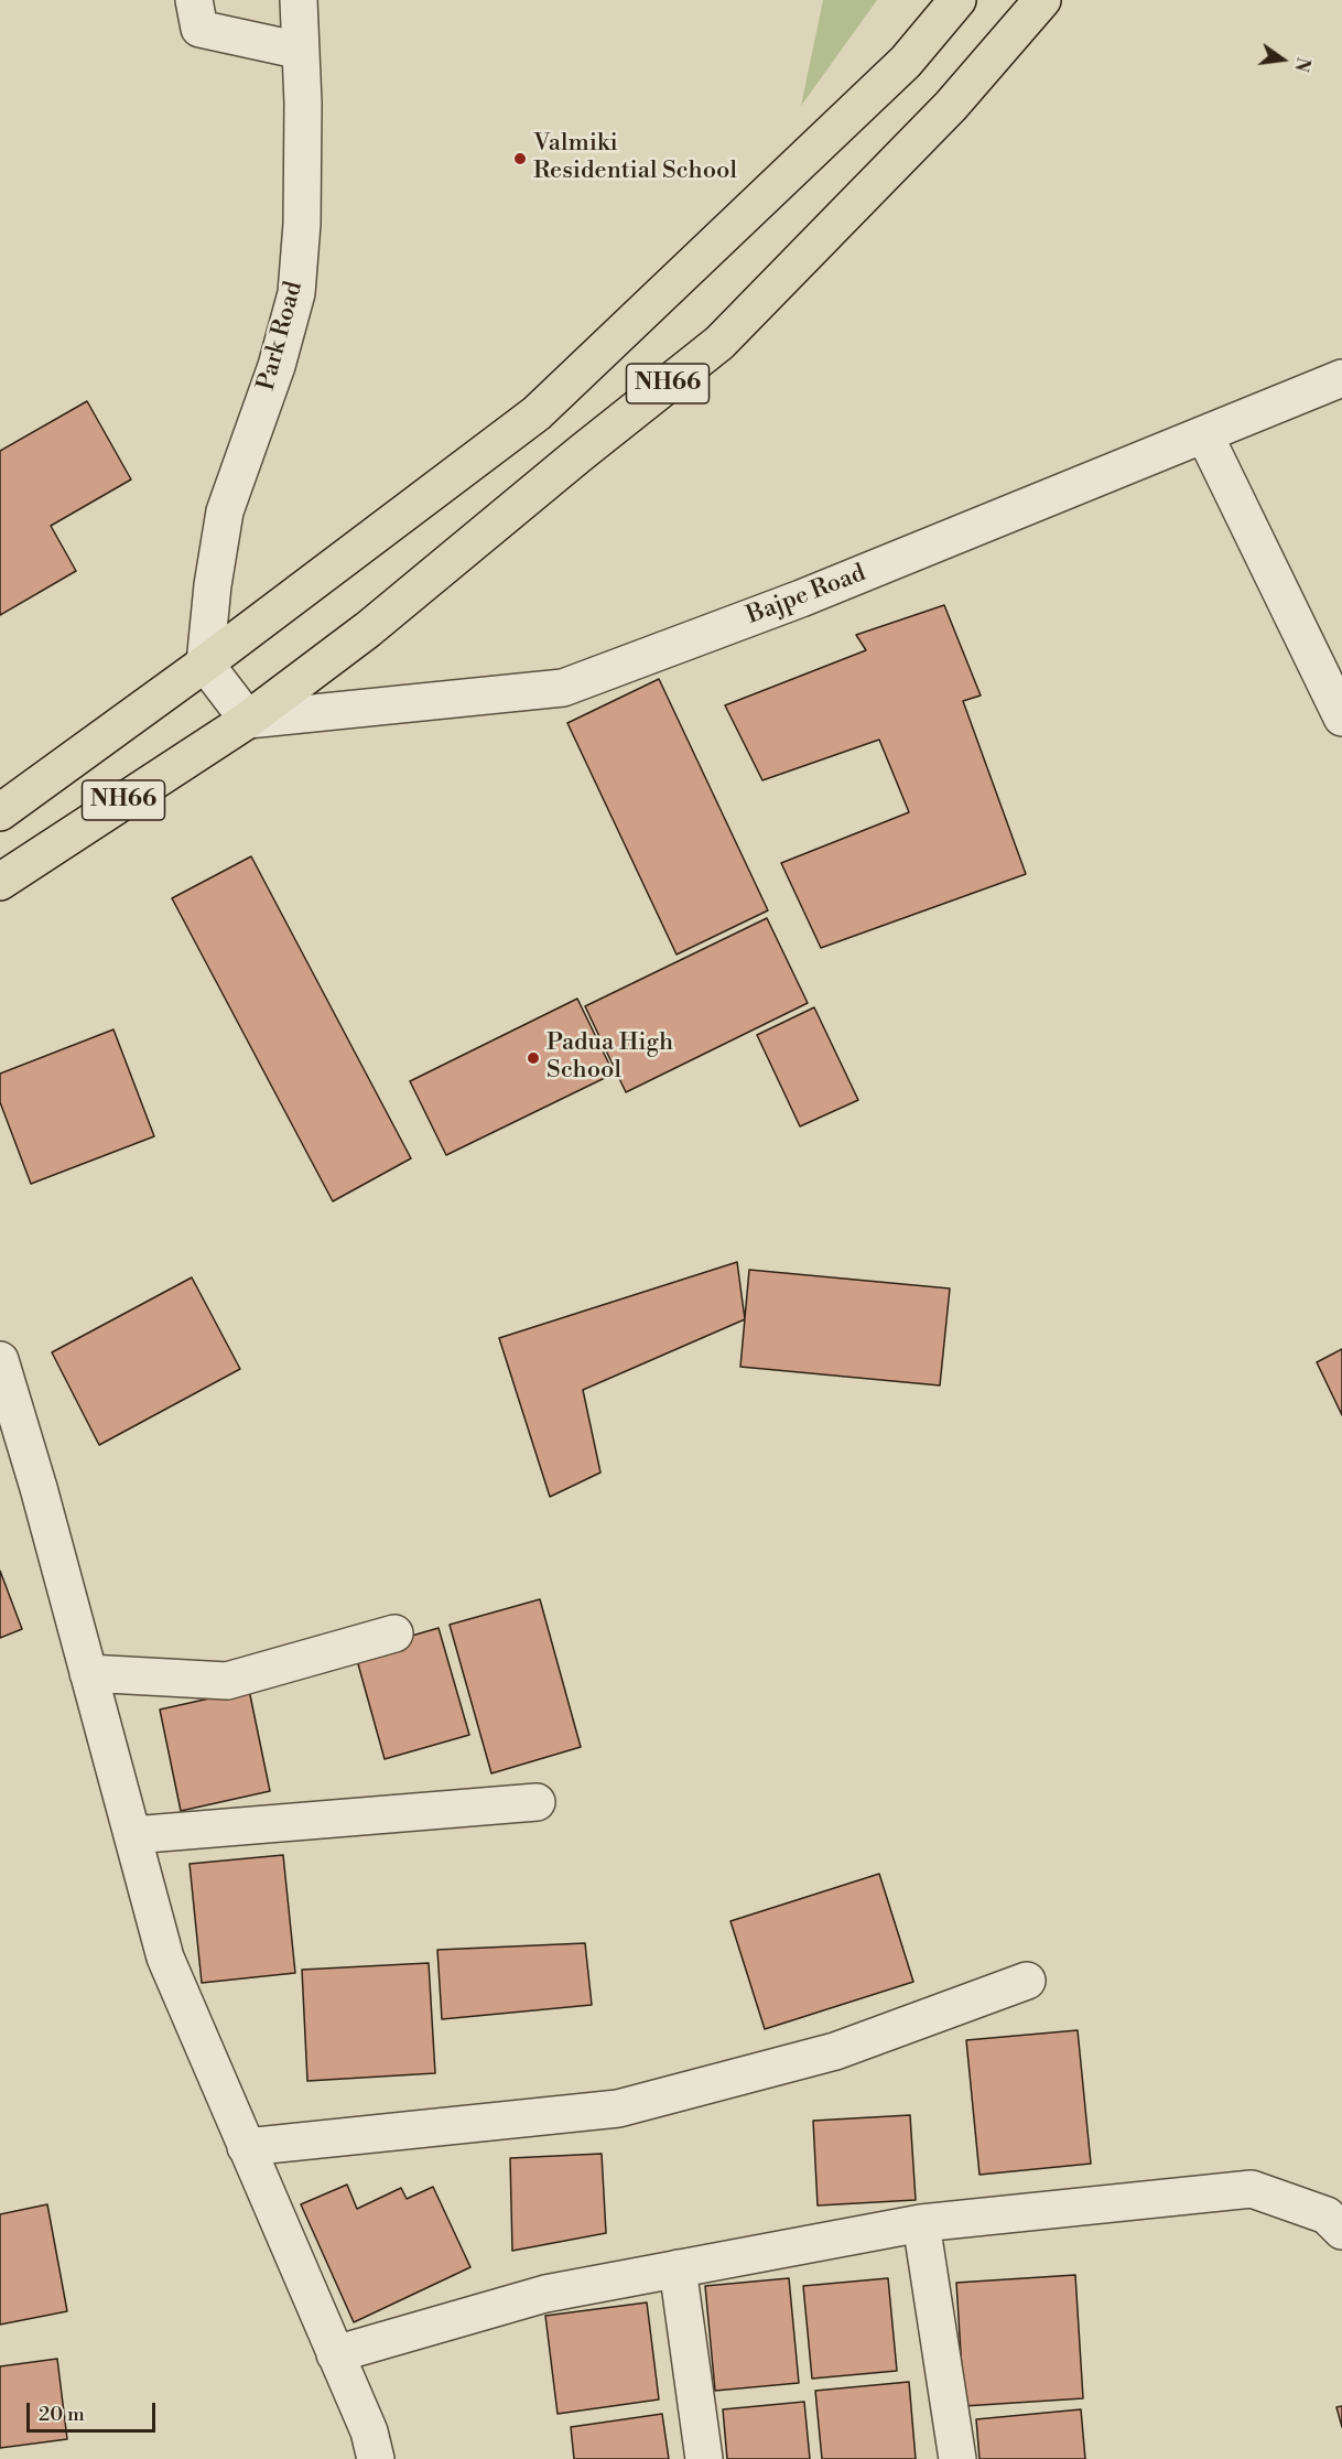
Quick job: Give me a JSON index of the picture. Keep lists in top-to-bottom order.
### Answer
{
  "streets": {
    "highway": ["NH66"],
    "street": ["Park Road", "Bajpe Road"]
  },
  "crossings": [
    ["Park Road", "NH66"],
    ["NH66", "Bajpe Road"]
  ],
  "places": ["Valmiki Residential School", "Padua High School"],
  "scale_bar": "20 m",
  "north": "right"
}
